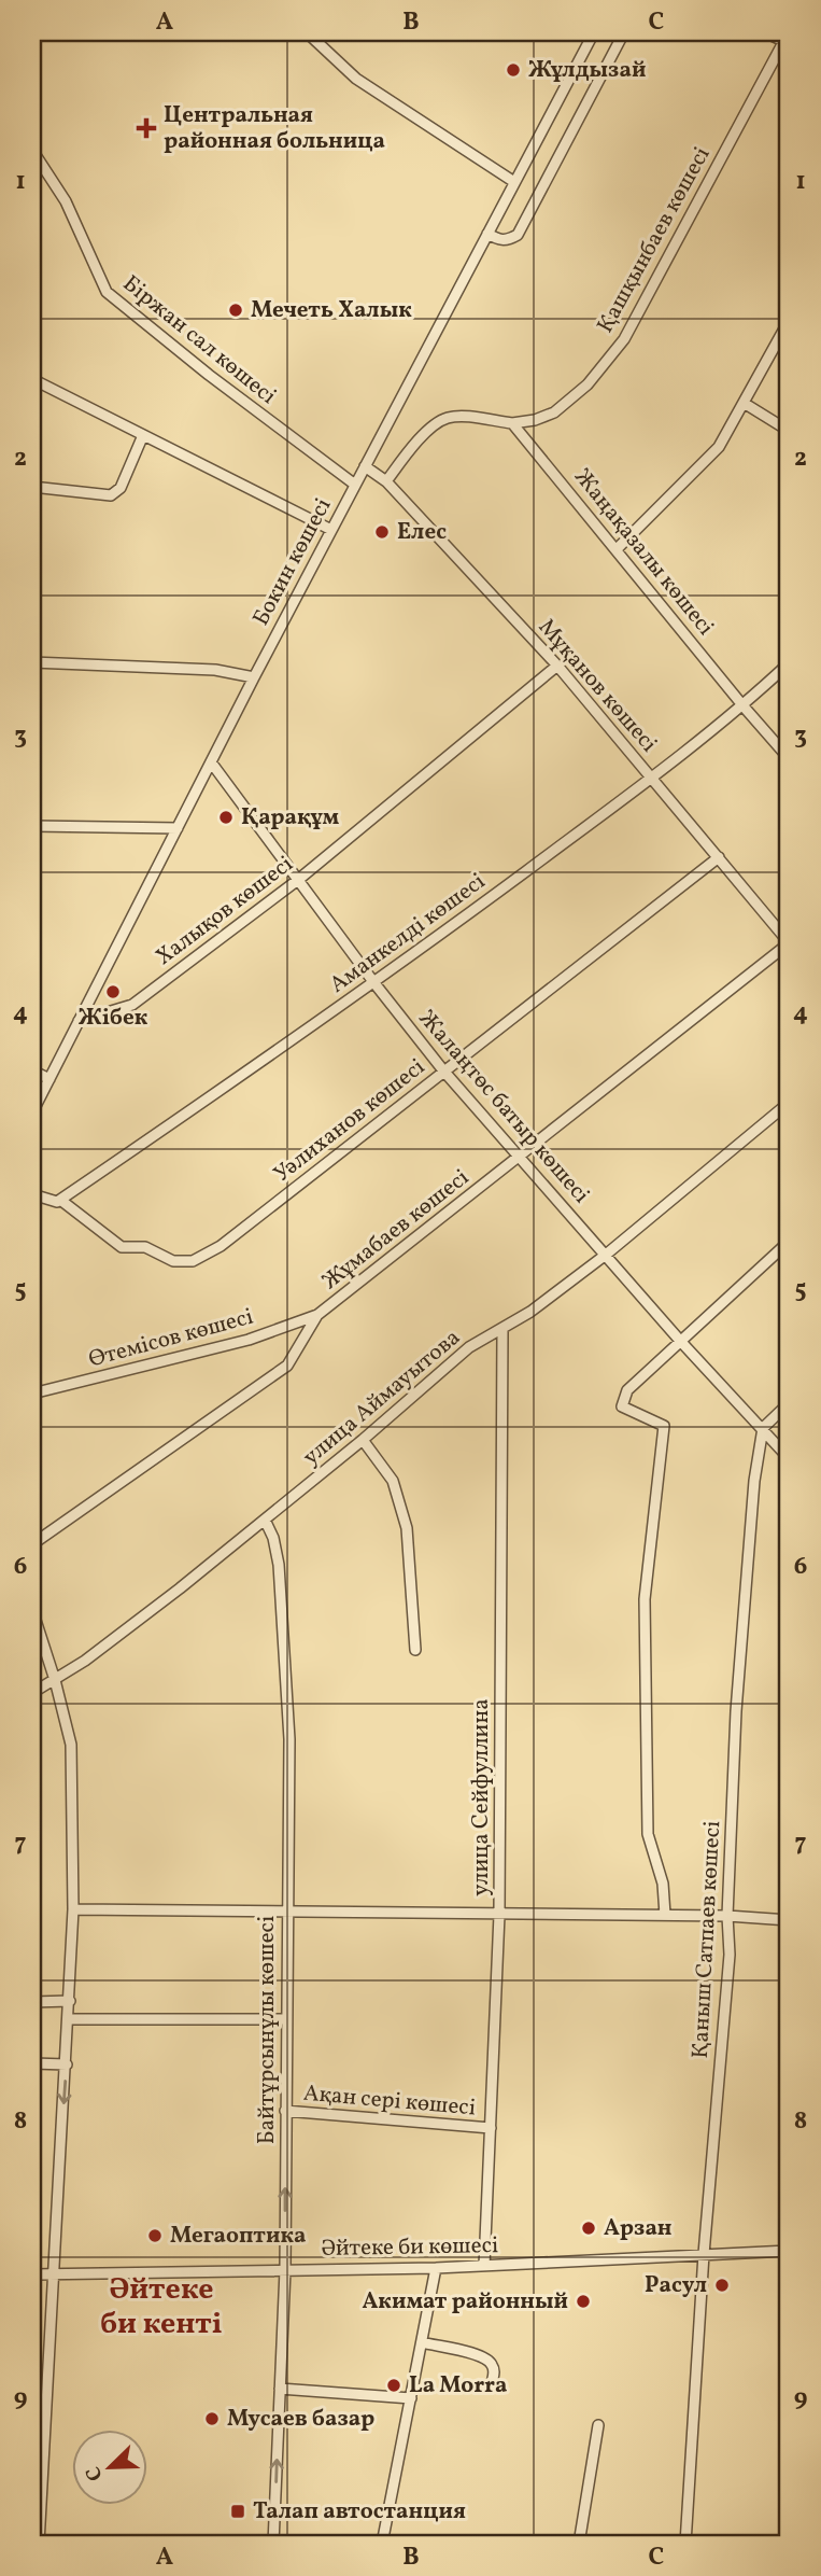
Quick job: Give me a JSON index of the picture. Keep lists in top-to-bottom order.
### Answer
{
  "streets": {
    "street": [
      "Қашқынбаев көшесі",
      "Біржан сал көшесі",
      "Жаңақазалы көшесі",
      "Бокин көшесі",
      "Мұқанов көшесі",
      "Халықов көшесі",
      "Аманкелді көшесі",
      "Жалаңтөс батыр көшесі",
      "Уәлиханов көшесі",
      "Жұмабаев көшесі",
      "Өтемісов көшесі",
      "улица Аймауытова",
      "улица Сейфуллина",
      "Қаныш Сатпаев көшесі",
      "Байтұрсынұлы көшесі",
      "Ақан сері көшесі",
      "Әйтеке би көшесі"
    ]
  },
  "crossings": [
    ["Қашқынбаев көшесі", "Жаңақазалы көшесі"],
    ["Біржан сал көшесі", "Бокин көшесі"],
    ["Жаңақазалы көшесі", "Аманкелді көшесі"],
    ["Бокин көшесі", "Мұқанов көшесі"],
    ["Бокин көшесі", "Халықов көшесі"],
    ["Бокин көшесі", "Жалаңтөс батыр көшесі"],
    ["Мұқанов көшесі", "Халықов көшесі"],
    ["Мұқанов көшесі", "Аманкелді көшесі"],
    ["Мұқанов көшесі", "Уәлиханов көшесі"],
    ["Мұқанов көшесі", "Жұмабаев көшесі"],
    ["Халықов көшесі", "Жалаңтөс батыр көшесі"],
    ["Аманкелді көшесі", "Жалаңтөс батыр көшесі"],
    ["Аманкелді көшесі", "Уәлиханов көшесі"],
    ["Жалаңтөс батыр көшесі", "Уәлиханов көшесі"],
    ["Жалаңтөс батыр көшесі", "Жұмабаев көшесі"],
    ["Жалаңтөс батыр көшесі", "улица Аймауытова"],
    ["Жалаңтөс батыр көшесі", "Қаныш Сатпаев көшесі"],
    ["Жұмабаев көшесі", "Өтемісов көшесі"],
    ["улица Аймауытова", "улица Сейфуллина"],
    ["улица Аймауытова", "Байтұрсынұлы көшесі"],
    ["улица Сейфуллина", "Ақан сері көшесі"],
    ["улица Сейфуллина", "Әйтеке би көшесі"],
    ["Қаныш Сатпаев көшесі", "Әйтеке би көшесі"],
    ["Байтұрсынұлы көшесі", "Ақан сері көшесі"],
    ["Байтұрсынұлы көшесі", "Әйтеке би көшесі"]
  ],
  "districts": ["Әйтеке би кенті"],
  "places": {
    "other": [
      "Жұлдызай",
      "Мечеть Халык",
      "Елес",
      "Қарақұм",
      "Жібек",
      "Арзан",
      "Мегаоптика",
      "Расул",
      "Акимат районный",
      "La Morra",
      "Мусаев базар"
    ],
    "health": ["Центральная районная больница"],
    "transit": ["Талап автостанция"]
  },
  "north": "bottom left",
  "grid": {
    "columns": ["A", "B", "C"],
    "rows": [
      "1",
      "2",
      "3",
      "4",
      "5",
      "6",
      "7",
      "8",
      "9"
    ]
  }
}
